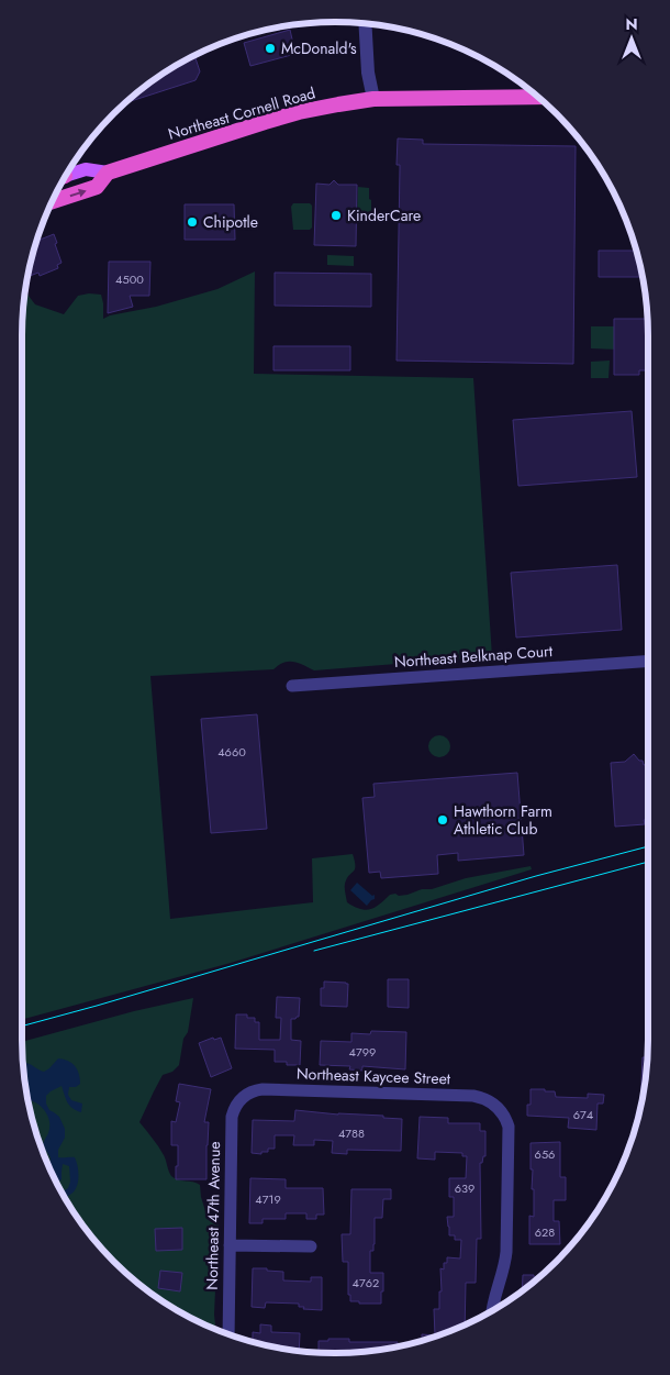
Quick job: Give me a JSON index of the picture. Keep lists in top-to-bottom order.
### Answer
{
  "streets": {
    "highway": ["Northeast Cornell Road"],
    "street": ["Northeast Belknap Court", "Northeast Kaycee Street", "Northeast 47th Avenue"]
  },
  "crossings": [
    ["Northeast Kaycee Street", "Northeast 47th Avenue"]
  ],
  "places": [
    "McDonald's",
    "KinderCare",
    "Chipotle",
    "Hawthorn Farm Athletic Club"
  ],
  "house_numbers": [
    "4500",
    "4660",
    "4799",
    "674",
    "4788",
    "656",
    "639",
    "4719",
    "628",
    "4762"
  ],
  "north": "top"
}
